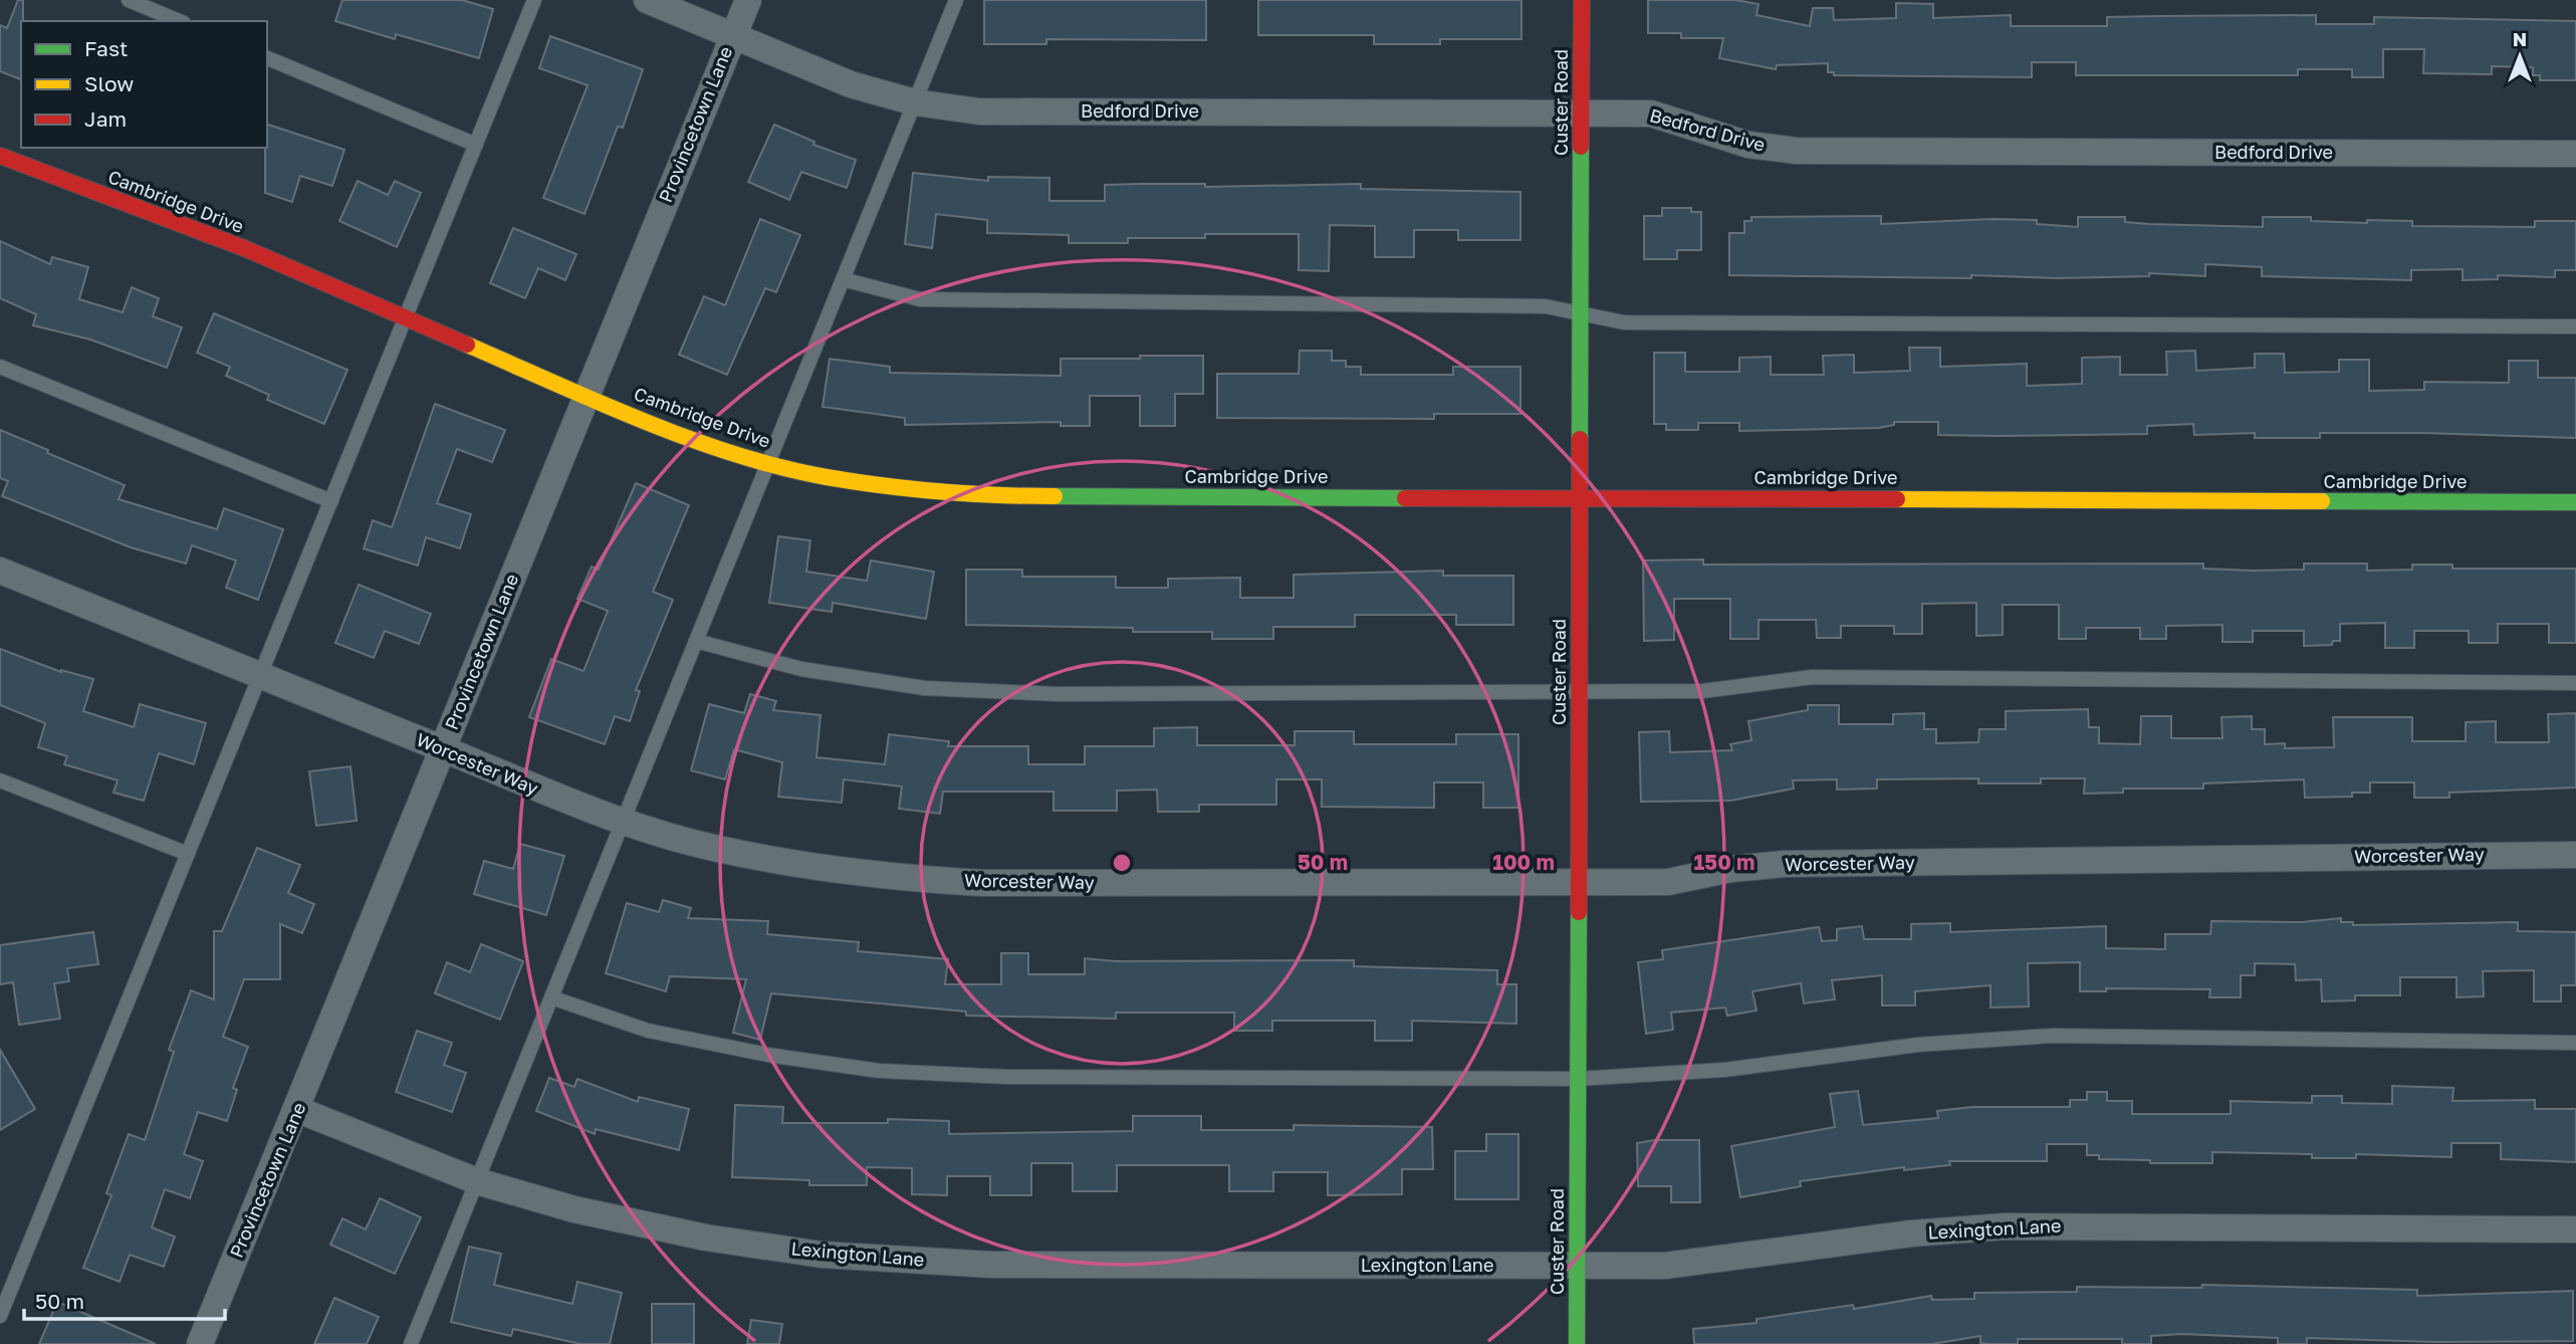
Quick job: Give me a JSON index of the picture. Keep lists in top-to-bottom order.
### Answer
{
  "streets": {
    "street": [
      "Custer Road",
      "Bedford Drive",
      "Provincetown Lane",
      "Cambridge Drive",
      "Worcester Way",
      "Lexington Lane"
    ]
  },
  "crossings": [
    ["Custer Road", "Bedford Drive"],
    ["Custer Road", "Cambridge Drive"],
    ["Custer Road", "Worcester Way"],
    ["Custer Road", "Lexington Lane"],
    ["Bedford Drive", "Provincetown Lane"],
    ["Provincetown Lane", "Cambridge Drive"],
    ["Provincetown Lane", "Worcester Way"],
    ["Provincetown Lane", "Lexington Lane"]
  ],
  "legend": ["Fast", "Slow", "Jam"],
  "scale_bar": "50 m",
  "north": "top",
  "rings": ["50 m", "100 m", "150 m"]
}
